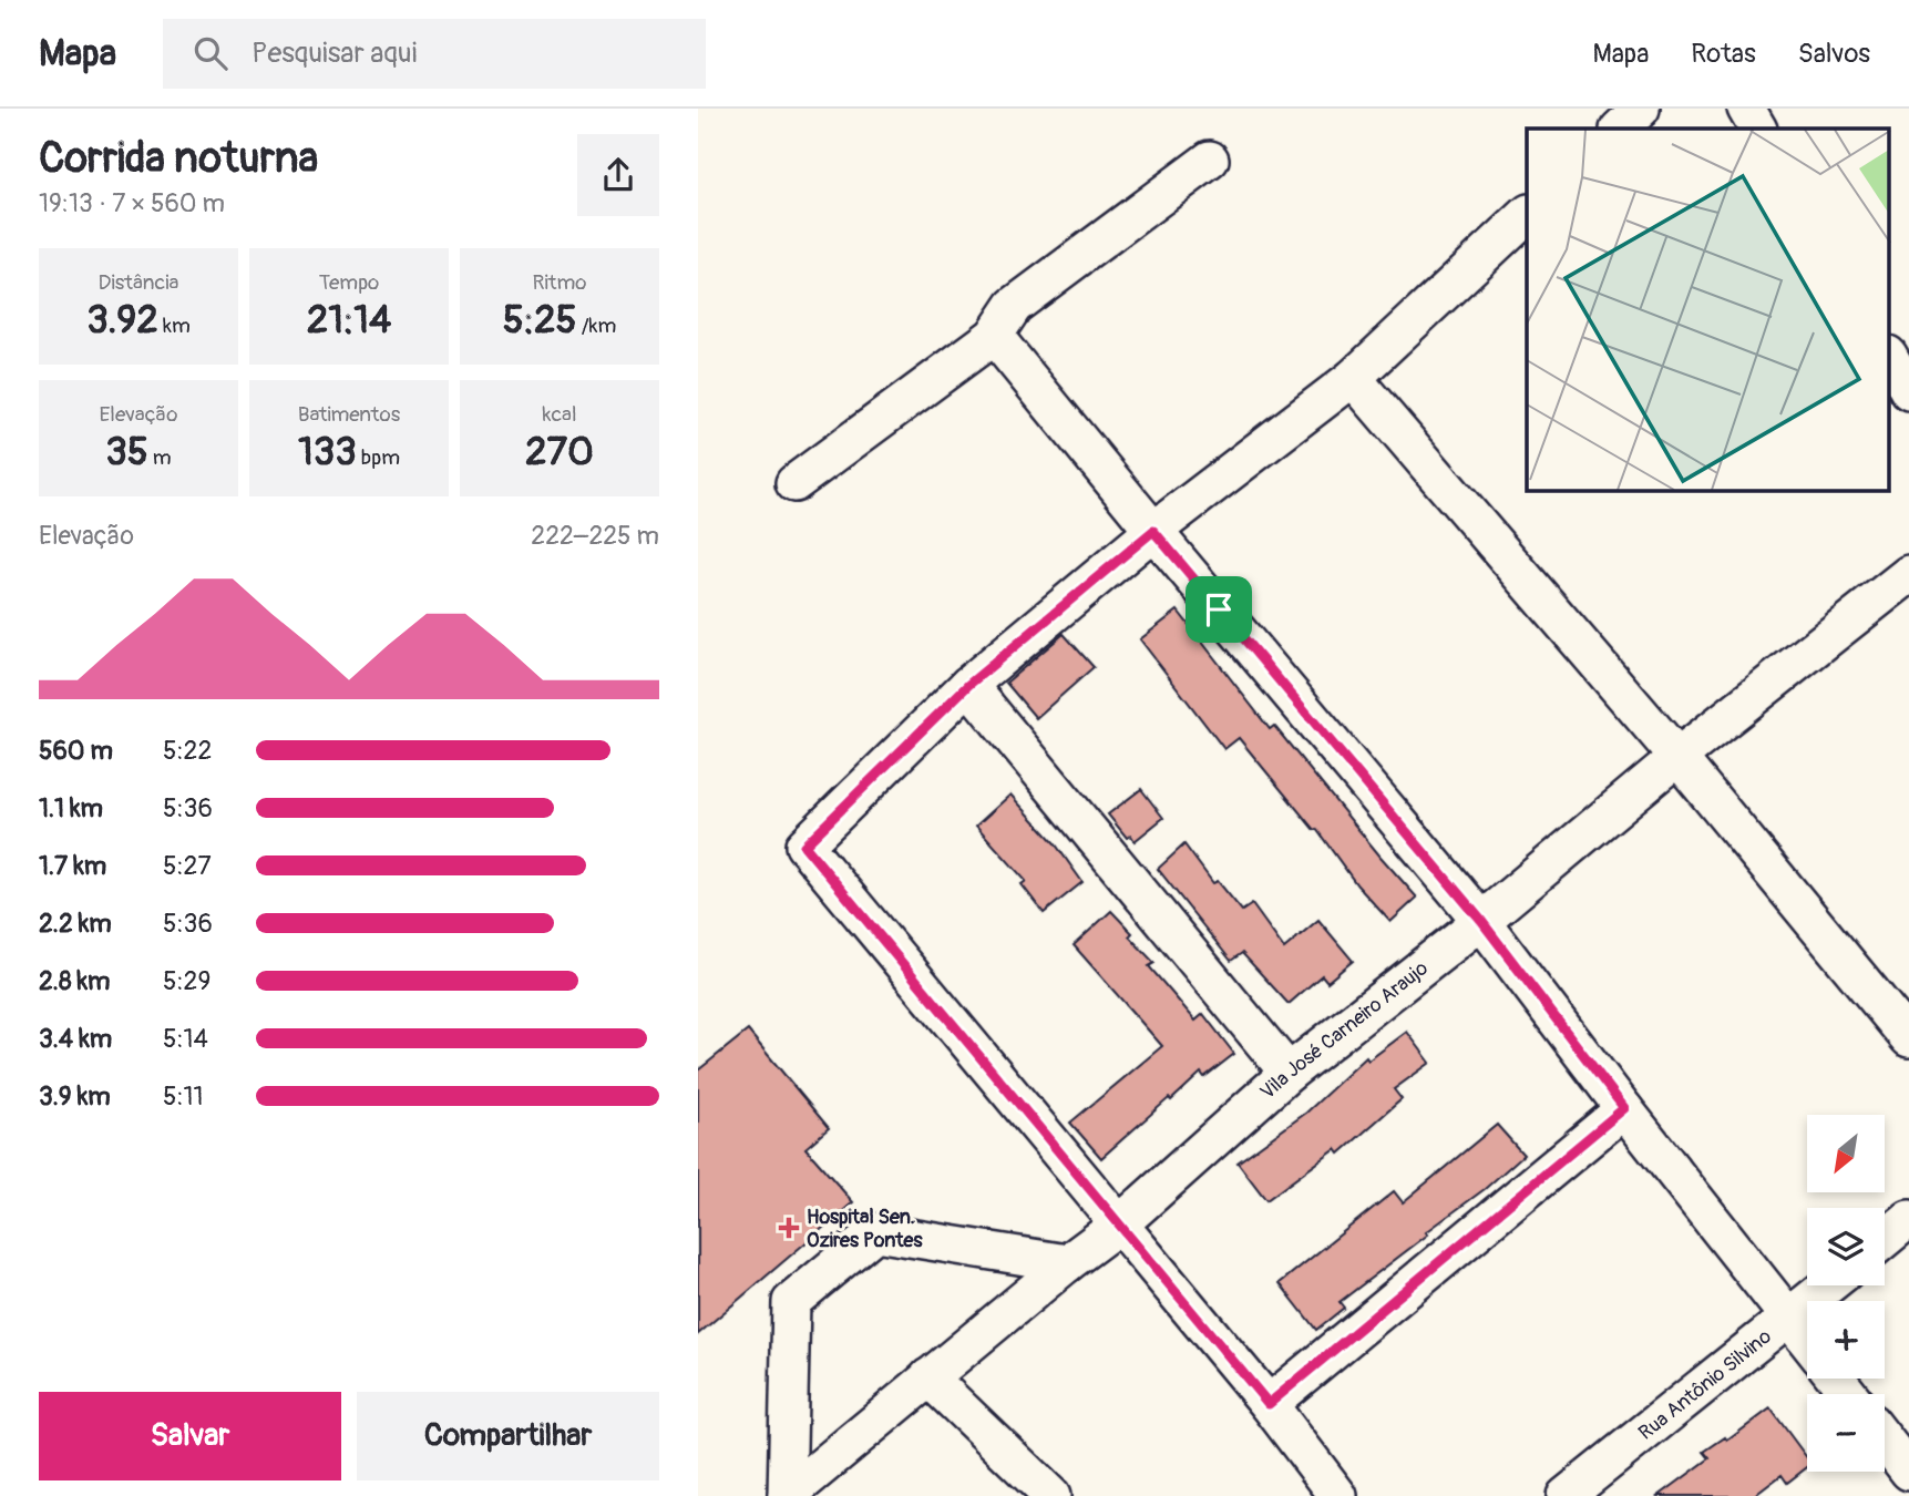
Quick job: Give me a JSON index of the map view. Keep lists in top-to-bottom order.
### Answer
{
  "streets": {
    "street": ["Vila José Carneiro Araujo", "Rua Antônio Silvino"]
  },
  "places": {
    "health": ["Hospital Sen. Ozires Pontes"]
  },
  "north": "bottom left",
  "page": {
    "header": "Mapa",
    "search": "Pesquisar aqui",
    "nav": ["Mapa", "Rotas", "Salvos"],
    "heading": ["Corrida noturna", "19:13 · 7 × 560 m"],
    "stats": [
      ["Distância", "3.92 km"],
      ["Tempo", "21:14"],
      ["Ritmo", "5:25 /km"],
      ["Elevação", "35 m"],
      ["Batimentos", "133 bpm"],
      ["kcal", "270"]
    ],
    "chart": ["Elevação", "222–225 m"],
    "list": [
      {
        "name": "560 m",
        "note": "5:22"
      },
      {
        "name": "1.1 km",
        "note": "5:36"
      },
      {
        "name": "1.7 km",
        "note": "5:27"
      },
      {
        "name": "2.2 km",
        "note": "5:36"
      },
      {
        "name": "2.8 km",
        "note": "5:29"
      },
      {
        "name": "3.4 km",
        "note": "5:14"
      },
      {
        "name": "3.9 km",
        "note": "5:11"
      }
    ],
    "map_buttons": ["+", "−"],
    "buttons": ["Salvar", "Compartilhar"]
  }
}
